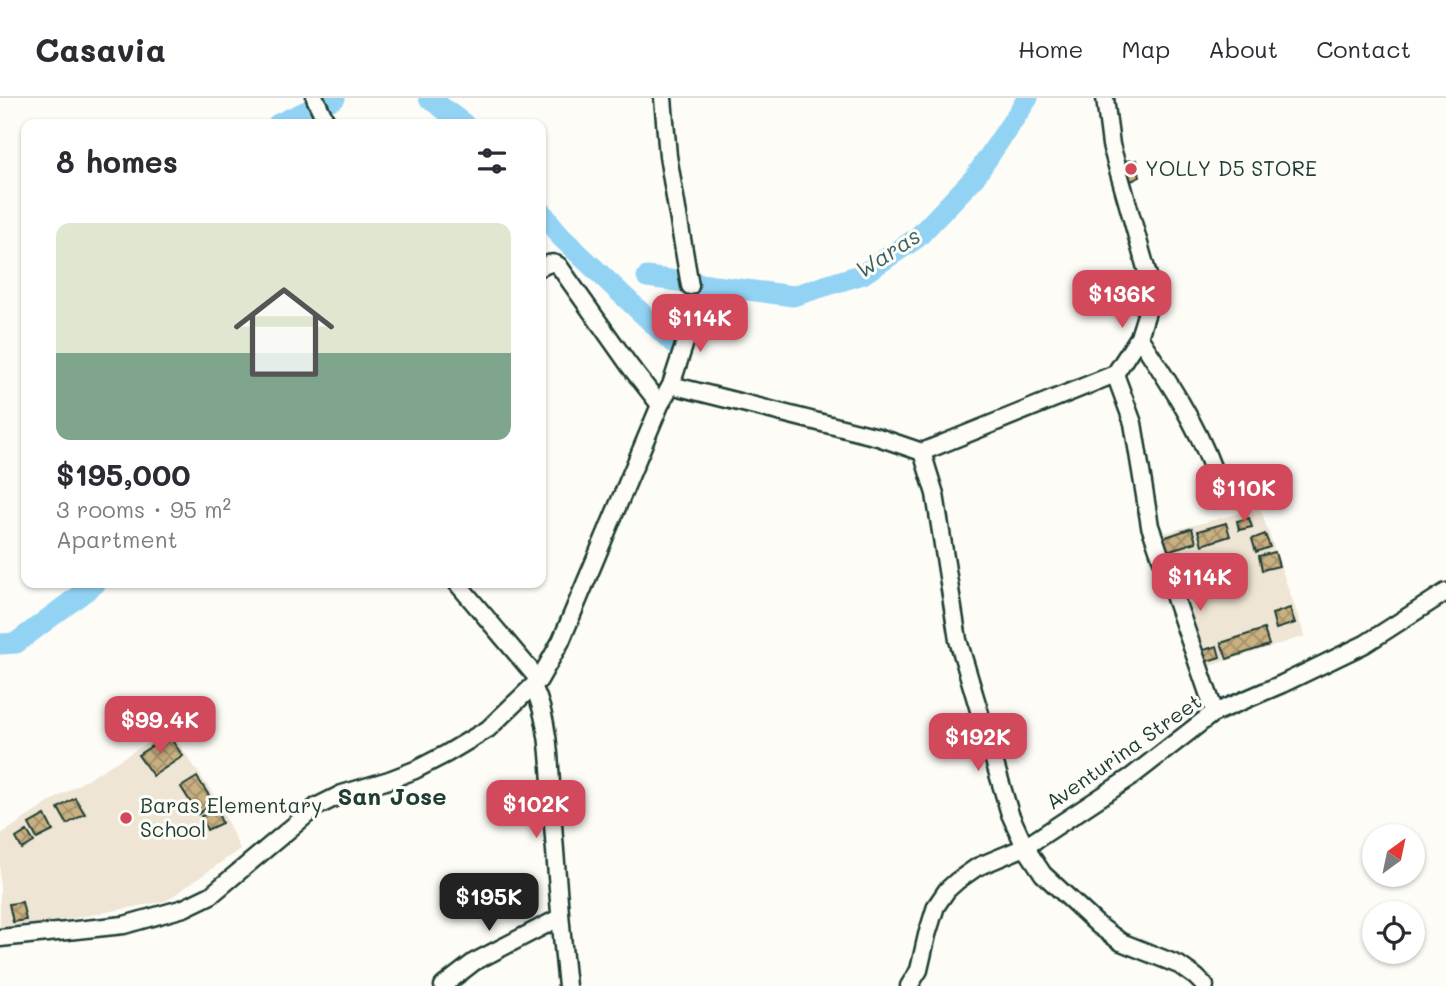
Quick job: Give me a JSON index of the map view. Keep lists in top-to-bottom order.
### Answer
{
  "streets": {
    "street": ["Aventurina Street"]
  },
  "districts": ["San Jose"],
  "water": ["Waras"],
  "places": ["YOLLY D5 STORE", "Baras Elementary School"],
  "north": "top right",
  "page": {
    "header": "Casavia",
    "nav": [
      "Home",
      "Map",
      "About",
      "Contact"
    ],
    "heading": "8 homes",
    "list": [
      {
        "name": "$195,000",
        "note": "3 rooms · 95 m² · Apartment"
      }
    ],
    "price": [
      "$136K",
      "$114K",
      "$110K",
      "$114K",
      "$99.4K",
      "$192K",
      "$102K",
      "$195K"
    ]
  }
}
